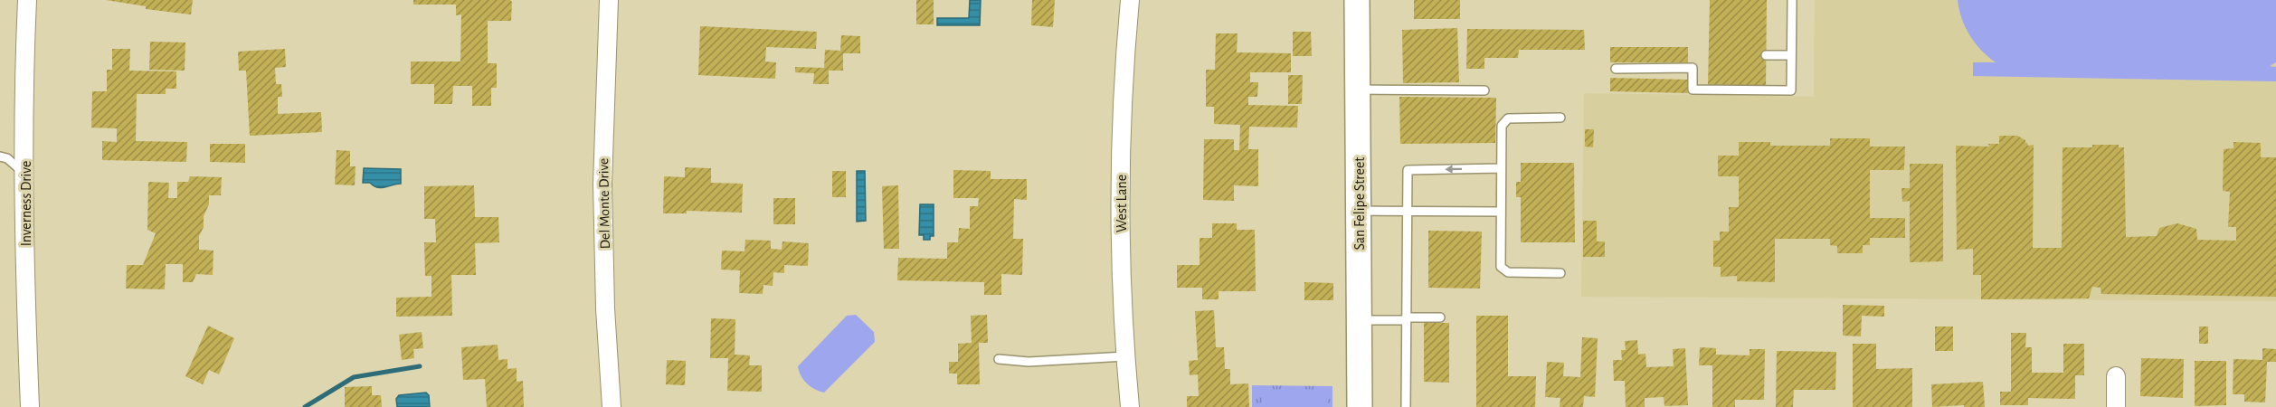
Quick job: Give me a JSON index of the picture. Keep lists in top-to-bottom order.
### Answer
{
  "streets": {
    "main road": ["San Felipe Street"],
    "street": ["Inverness Drive", "Del Monte Drive", "West Lane"]
  }
}
